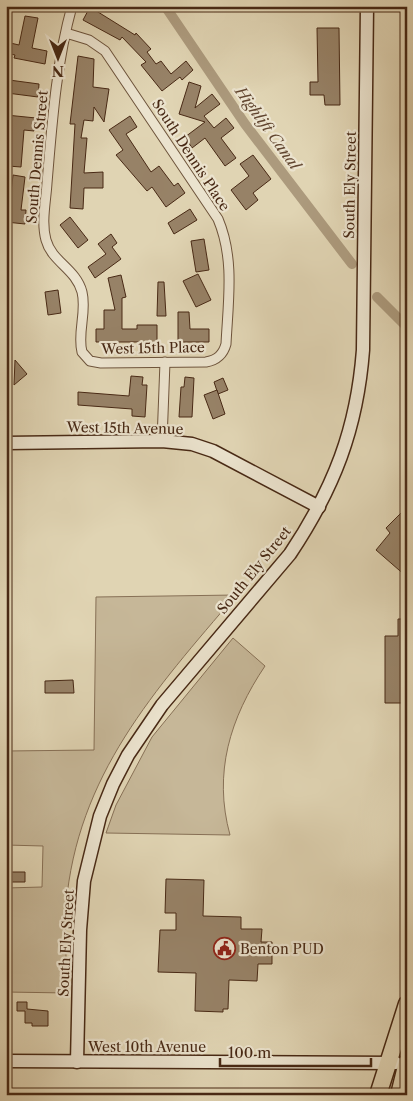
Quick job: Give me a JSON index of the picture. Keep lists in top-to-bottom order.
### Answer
{
  "streets": {
    "street": [
      "South Dennis Place",
      "South Dennis Street",
      "South Ely Street",
      "West 15th Place",
      "West 15th Avenue",
      "West 10th Avenue"
    ]
  },
  "crossings": [
    ["South Dennis Place", "South Dennis Street"],
    ["South Dennis Place", "West 15th Place"],
    ["South Dennis Street", "West 15th Place"],
    ["South Ely Street", "West 15th Avenue"],
    ["South Ely Street", "West 10th Avenue"]
  ],
  "water": ["Highlift Canal"],
  "places": {
    "public building": ["Benton PUD"]
  },
  "scale_bar": "100 m",
  "north": "bottom"
}
